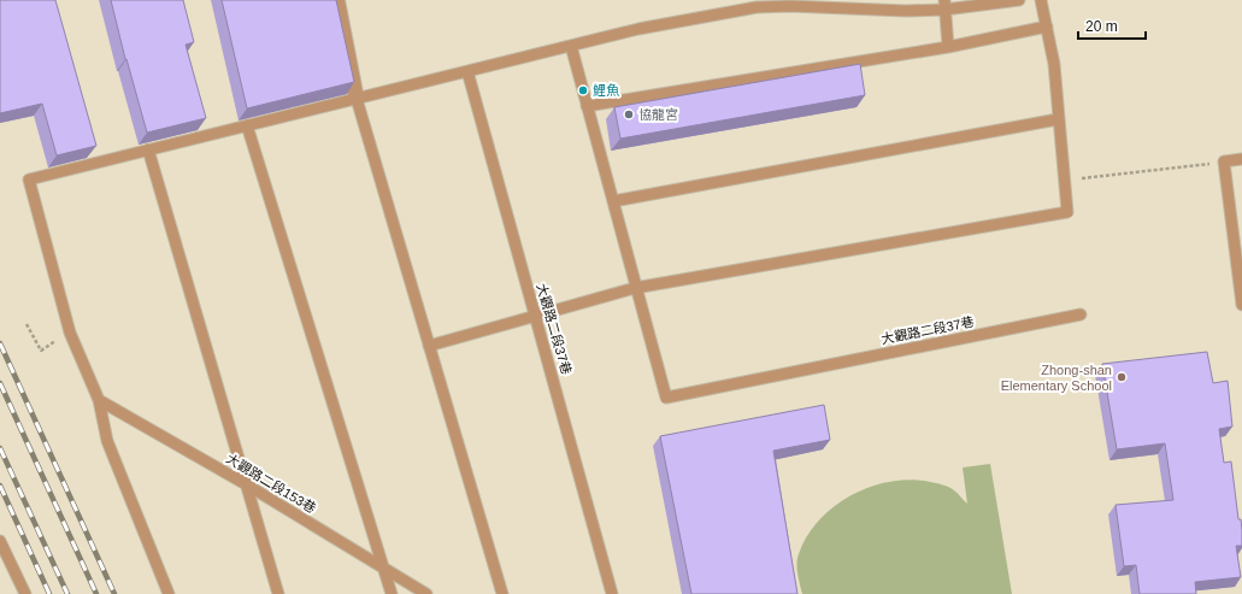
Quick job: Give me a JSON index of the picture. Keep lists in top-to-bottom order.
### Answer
{
  "streets": {
    "lane": ["大觀路二段37巷", "大觀路二段153巷"]
  },
  "places": ["鯉魚", "協龍宮", "Zhong-shan Elementary School"],
  "scale_bar": "20 m"
}
